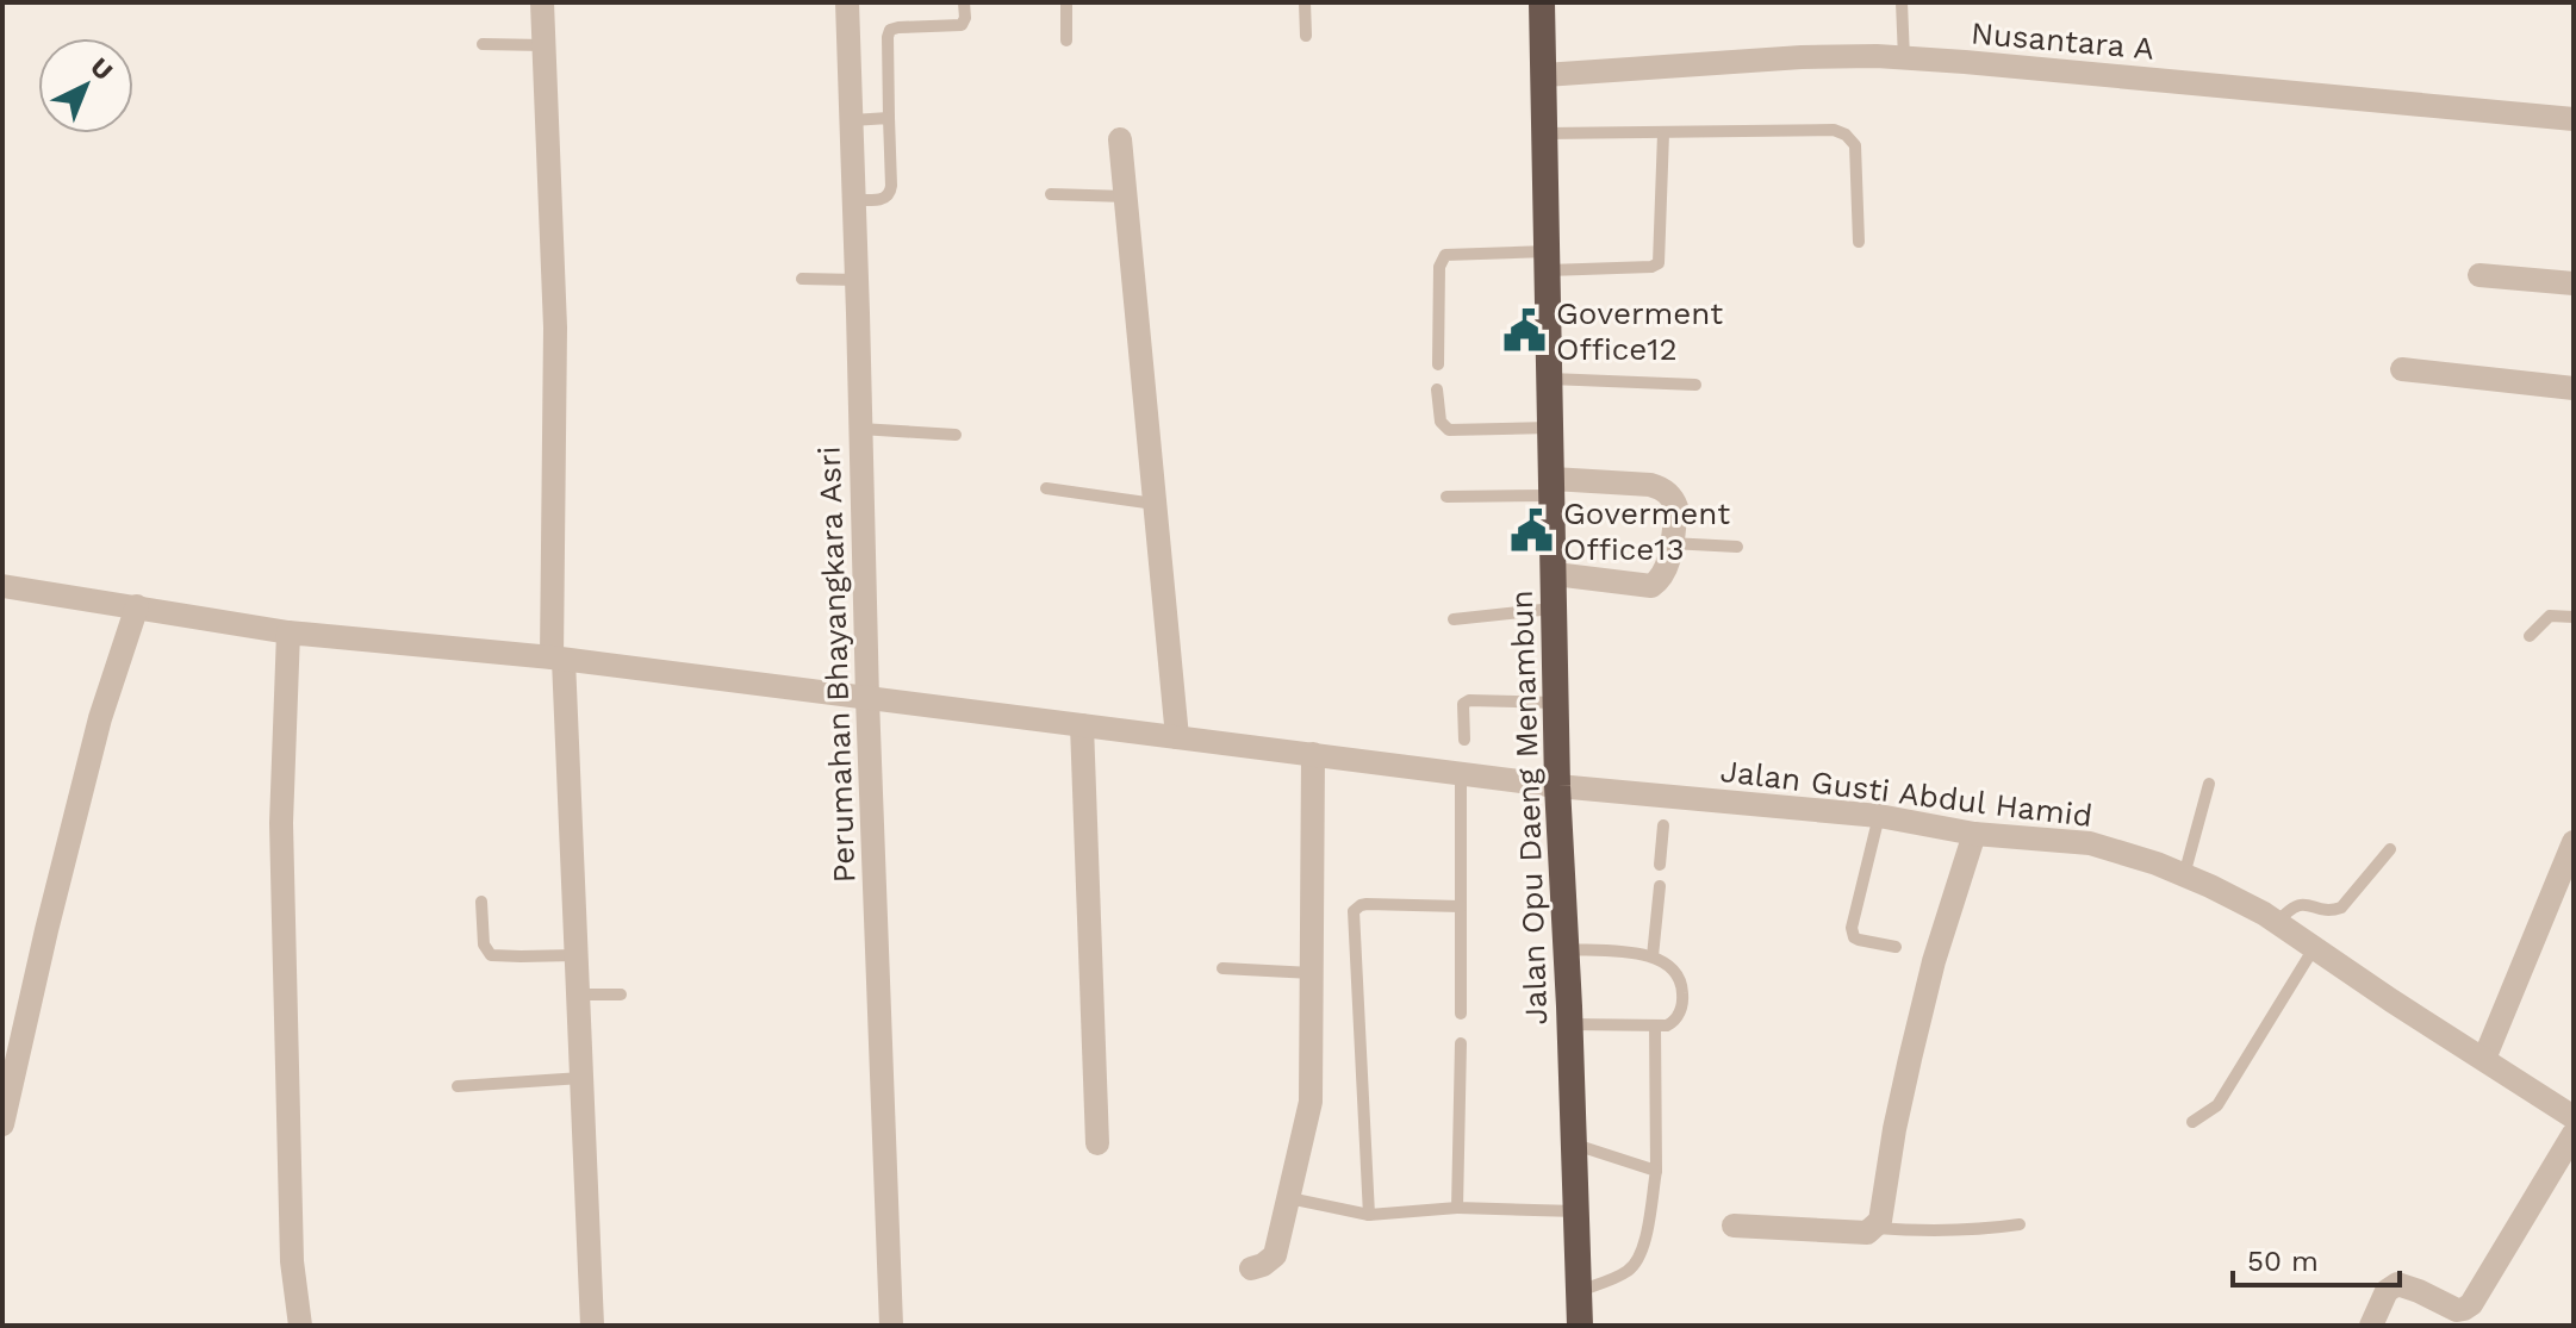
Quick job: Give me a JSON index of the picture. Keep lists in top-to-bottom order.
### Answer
{
  "streets": {
    "highway": ["Jalan Opu Daeng Menambun"],
    "street": ["Nusantara A", "Perumahan Bhayangkara Asri", "Jalan Gusti Abdul Hamid"]
  },
  "crossings": [
    ["Nusantara A", "Jalan Opu Daeng Menambun"],
    ["Perumahan Bhayangkara Asri", "Jalan Gusti Abdul Hamid"],
    ["Jalan Gusti Abdul Hamid", "Jalan Opu Daeng Menambun"]
  ],
  "places": {
    "public building": ["Goverment Office12", "Goverment Office13"]
  },
  "scale_bar": "50 m",
  "north": "top right"
}
